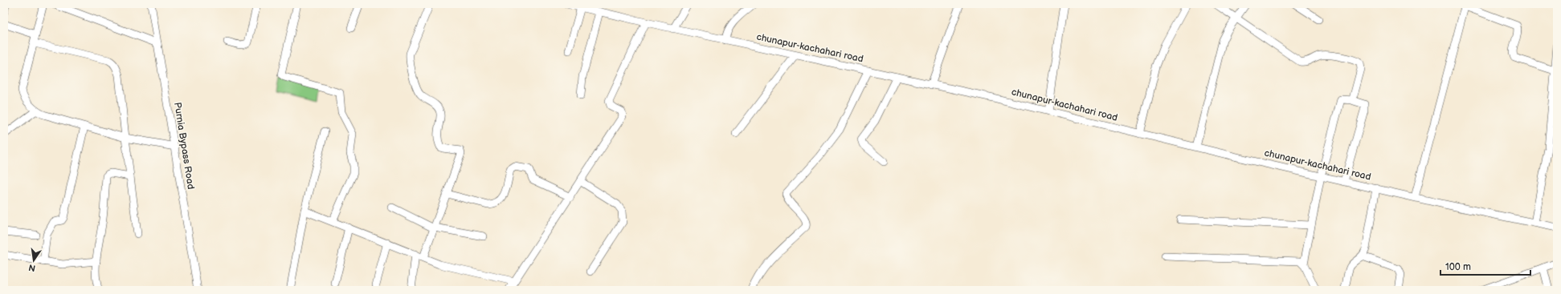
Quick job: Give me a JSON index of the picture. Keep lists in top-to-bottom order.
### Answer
{
  "streets": {
    "street": ["chunapur-kachahari road", "Purnia Bypass Road"]
  },
  "scale_bar": "100 m",
  "north": "bottom"
}
